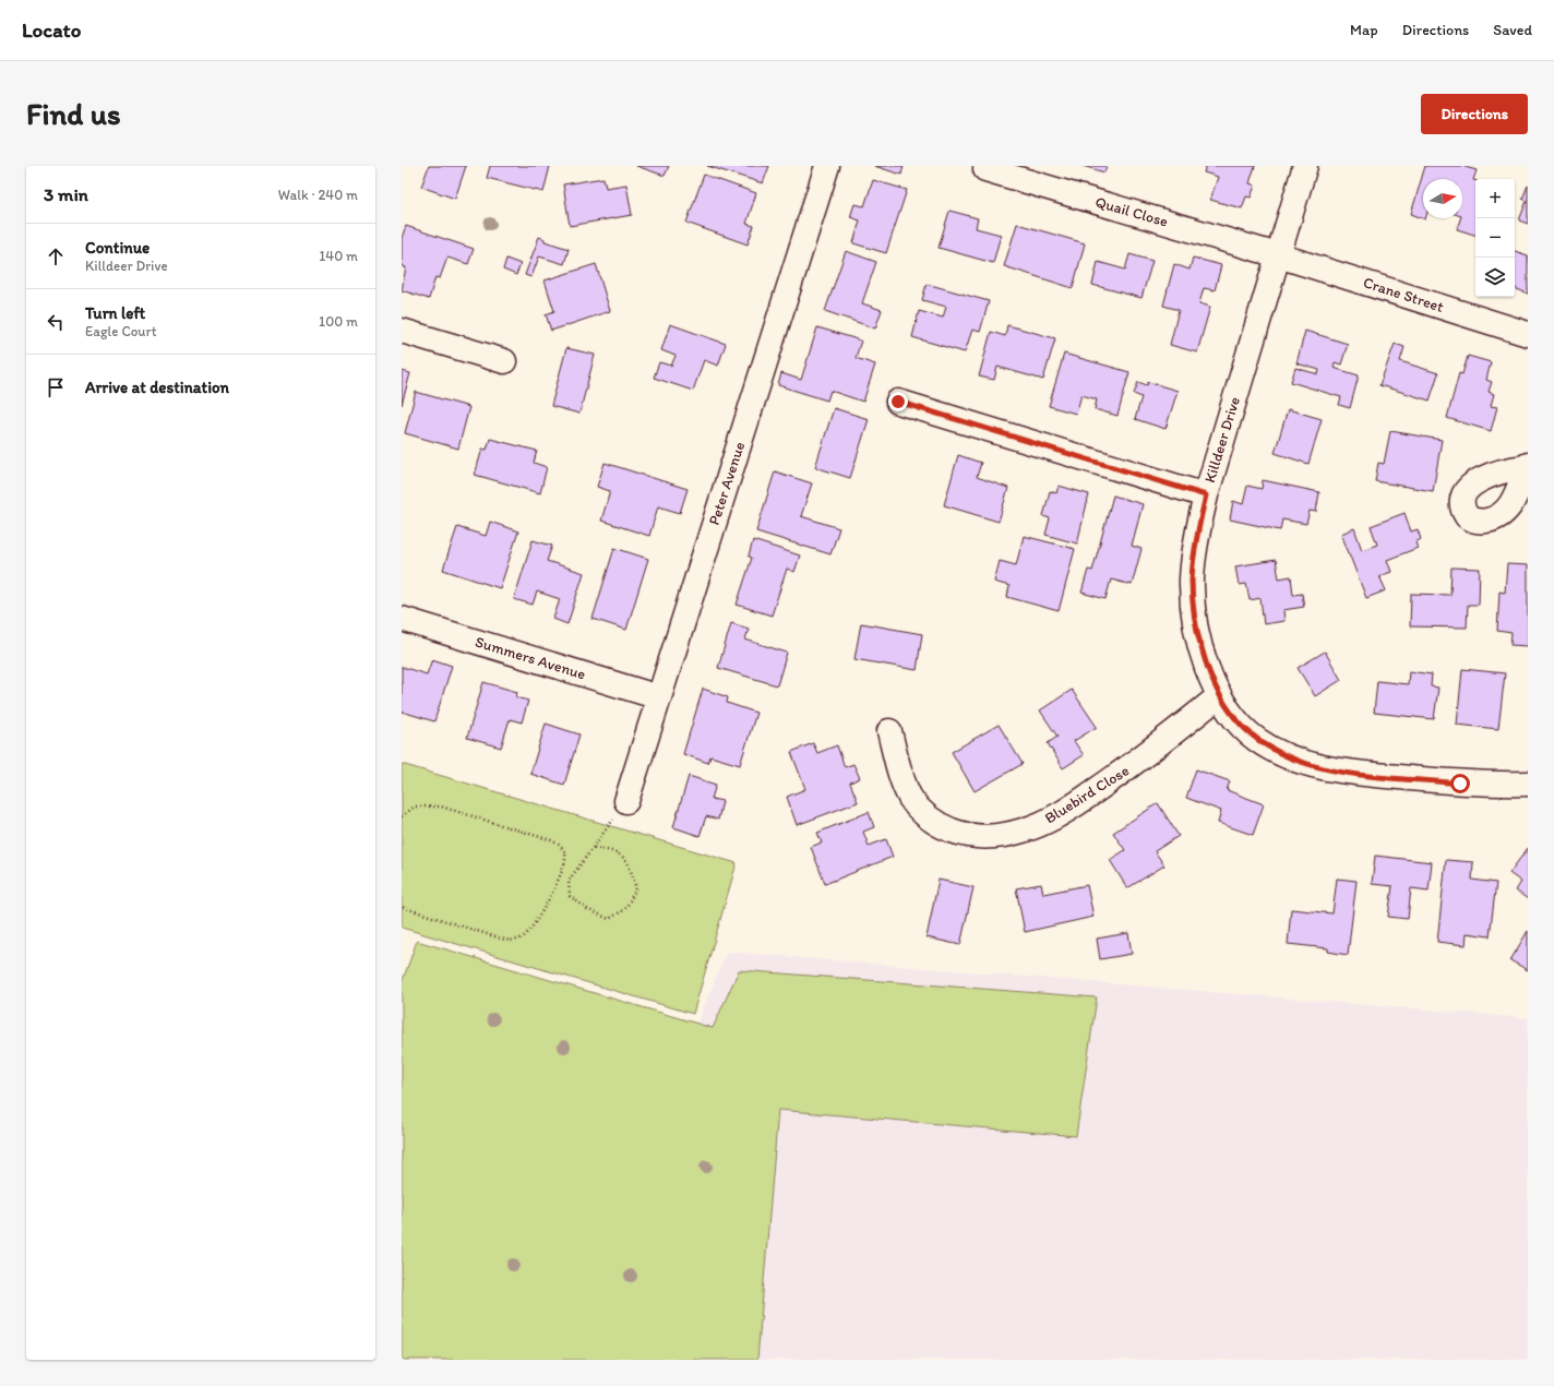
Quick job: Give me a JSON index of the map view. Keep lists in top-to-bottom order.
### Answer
{
  "streets": {
    "street": [
      "Quail Close",
      "Crane Street",
      "Killdeer Drive",
      "Peter Avenue",
      "Summers Avenue",
      "Bluebird Close"
    ]
  },
  "crossings": [
    ["Quail Close", "Crane Street"],
    ["Quail Close", "Killdeer Drive"],
    ["Crane Street", "Killdeer Drive"],
    ["Killdeer Drive", "Bluebird Close"],
    ["Peter Avenue", "Summers Avenue"]
  ],
  "north": "right",
  "page": {
    "header": "Locato",
    "nav": ["Map", "Directions", "Saved"],
    "buttons": "Directions",
    "title": "Find us",
    "heading": ["3 min", "Walk · 240 m"],
    "map_buttons": ["+", "−"],
    "list": [
      ["Continue", "Killdeer Drive", "140 m"],
      ["Turn left", "Eagle Court", "100 m"],
      "Arrive at destination"
    ]
  }
}
